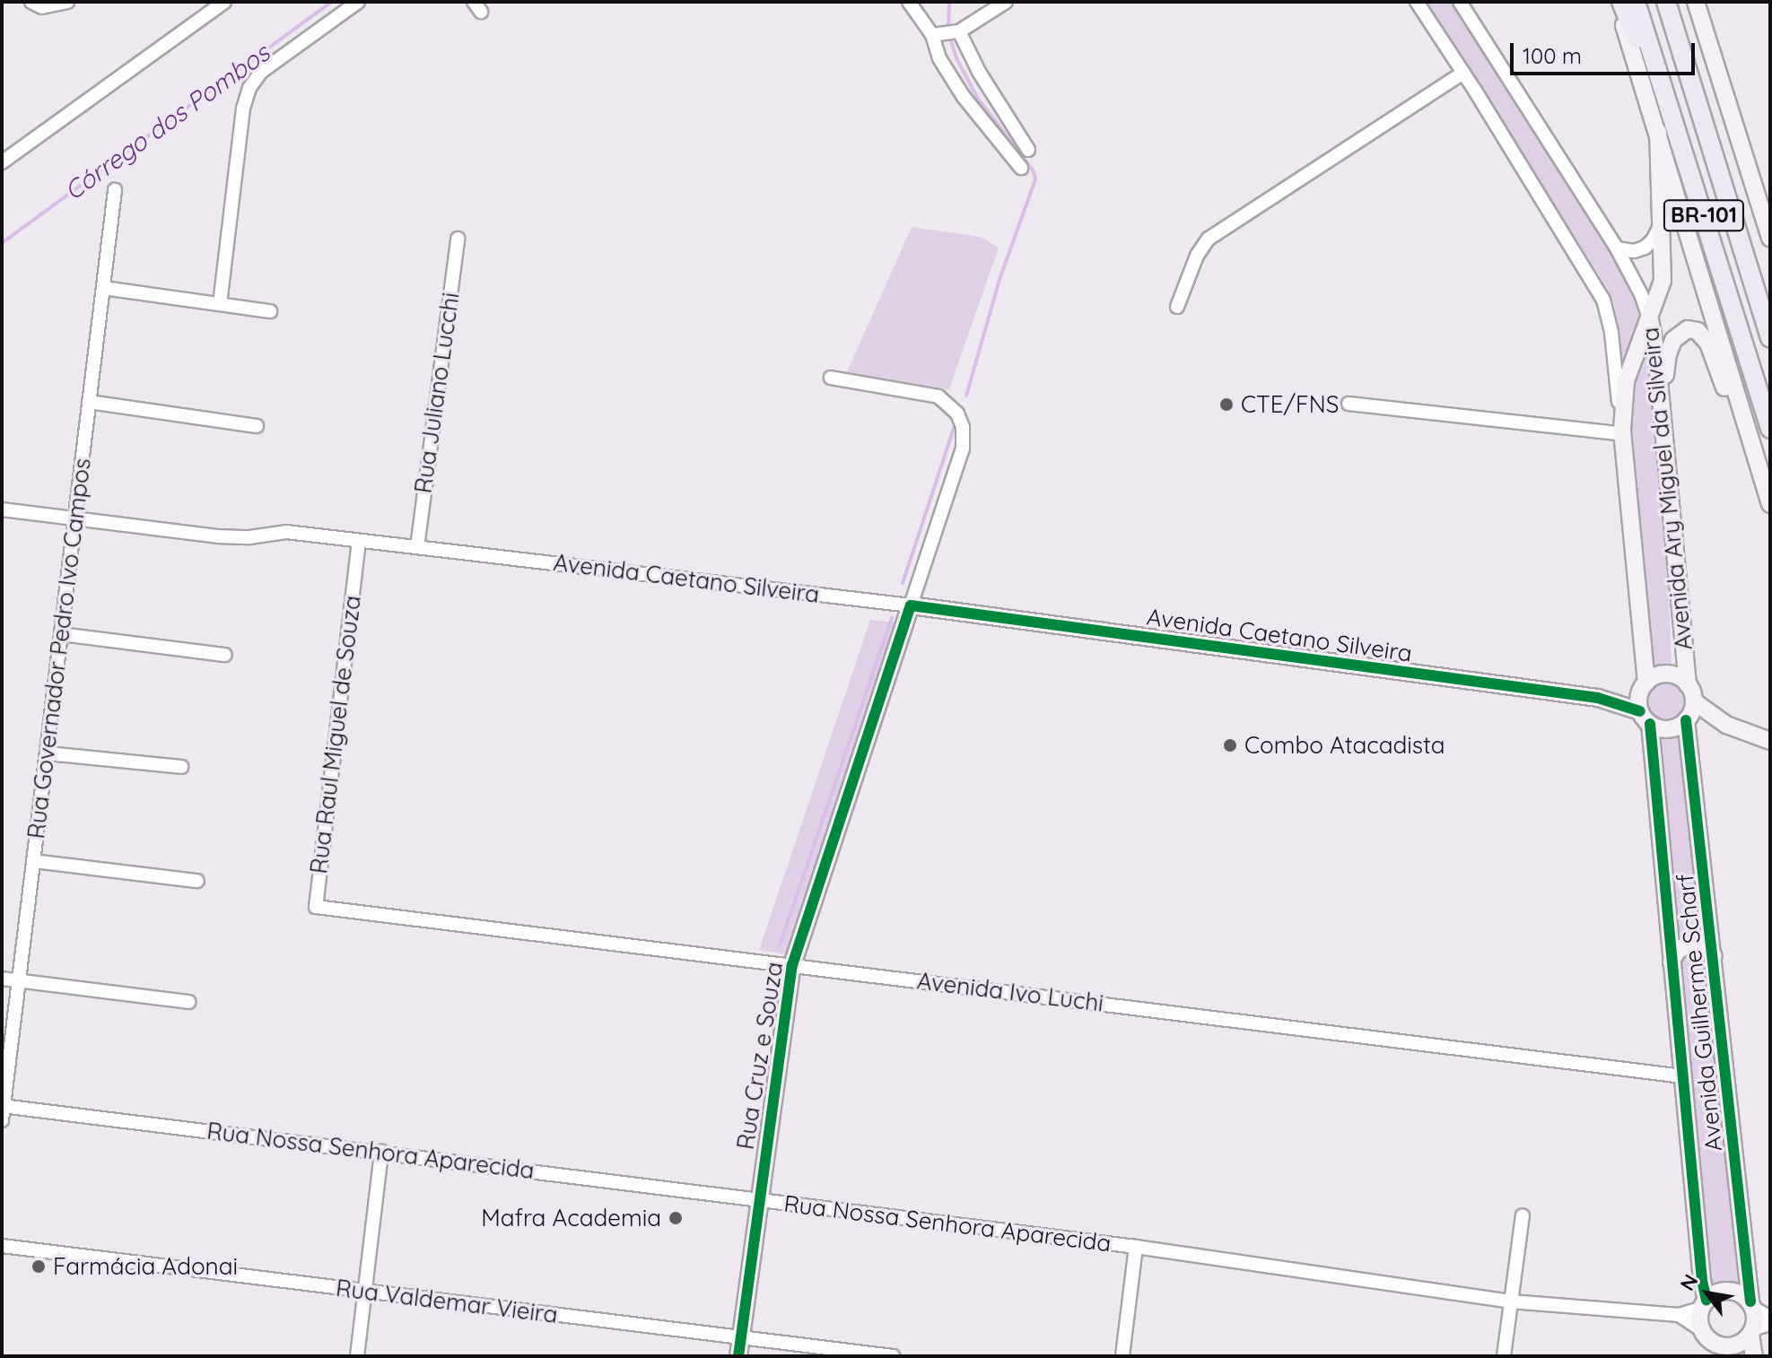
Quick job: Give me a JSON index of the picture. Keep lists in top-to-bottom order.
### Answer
{
  "streets": {
    "highway": ["BR-101"],
    "main road": [
      "Avenida Ary Miguel da Silveira",
      "Avenida Caetano Silveira",
      "Avenida Guilherme Scharf",
      "Rua Cruz e Souza"
    ],
    "street": [
      "Rua Juliano Lucchi",
      "Rua Governador Pedro Ivo Campos",
      "Rua Raul Miguel de Souza",
      "Avenida Ivo Luchi",
      "Rua Nossa Senhora Aparecida",
      "Rua Valdemar Vieira"
    ]
  },
  "crossings": [
    ["Rua Juliano Lucchi", "Avenida Caetano Silveira"],
    ["Avenida Ary Miguel da Silveira", "Avenida Caetano Silveira"],
    ["Avenida Ary Miguel da Silveira", "Avenida Guilherme Scharf"],
    ["Avenida Caetano Silveira", "Rua Governador Pedro Ivo Campos"],
    ["Avenida Caetano Silveira", "Rua Raul Miguel de Souza"],
    ["Avenida Caetano Silveira", "Avenida Guilherme Scharf"],
    ["Avenida Caetano Silveira", "Rua Cruz e Souza"],
    ["Rua Governador Pedro Ivo Campos", "Rua Nossa Senhora Aparecida"],
    ["Rua Raul Miguel de Souza", "Avenida Ivo Luchi"],
    ["Avenida Ivo Luchi", "Avenida Guilherme Scharf"],
    ["Avenida Ivo Luchi", "Rua Cruz e Souza"],
    ["Avenida Guilherme Scharf", "Rua Nossa Senhora Aparecida"],
    ["Rua Cruz e Souza", "Rua Nossa Senhora Aparecida"],
    ["Rua Cruz e Souza", "Rua Valdemar Vieira"]
  ],
  "water": ["Córrego dos Pombos"],
  "places": [
    "CTE/FNS",
    "Combo Atacadista",
    "Mafra Academia",
    "Farmácia Adonai"
  ],
  "scale_bar": "100 m",
  "north": "top left"
}
